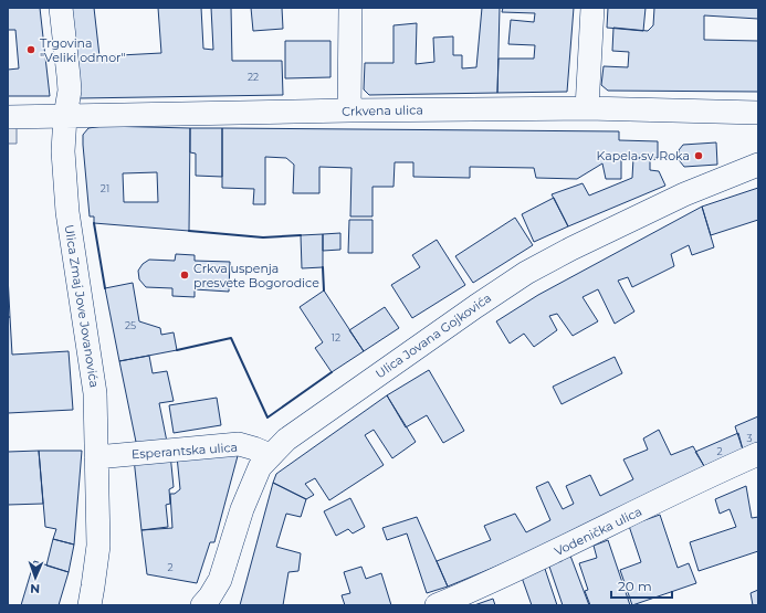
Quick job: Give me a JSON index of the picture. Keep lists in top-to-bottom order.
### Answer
{
  "streets": {
    "street": [
      "Crkvena ulica",
      "Ulica Zmaj Jove Jovanovića",
      "Ulica Jovana Gojkovića",
      "Esperantska ulica",
      "Vodenička ulica"
    ]
  },
  "crossings": [
    ["Crkvena ulica", "Ulica Zmaj Jove Jovanovića"],
    ["Ulica Zmaj Jove Jovanovića", "Esperantska ulica"],
    ["Ulica Jovana Gojkovića", "Esperantska ulica"]
  ],
  "places": ["Trgovina \"Veliki odmor\"", "Kapela sv. Roka", "Crkva uspenja presvete Bogorodice"],
  "house_numbers": [
    "22",
    "21",
    "25",
    "12",
    "3",
    "2",
    "2"
  ],
  "scale_bar": "20 m",
  "north": "bottom"
}
